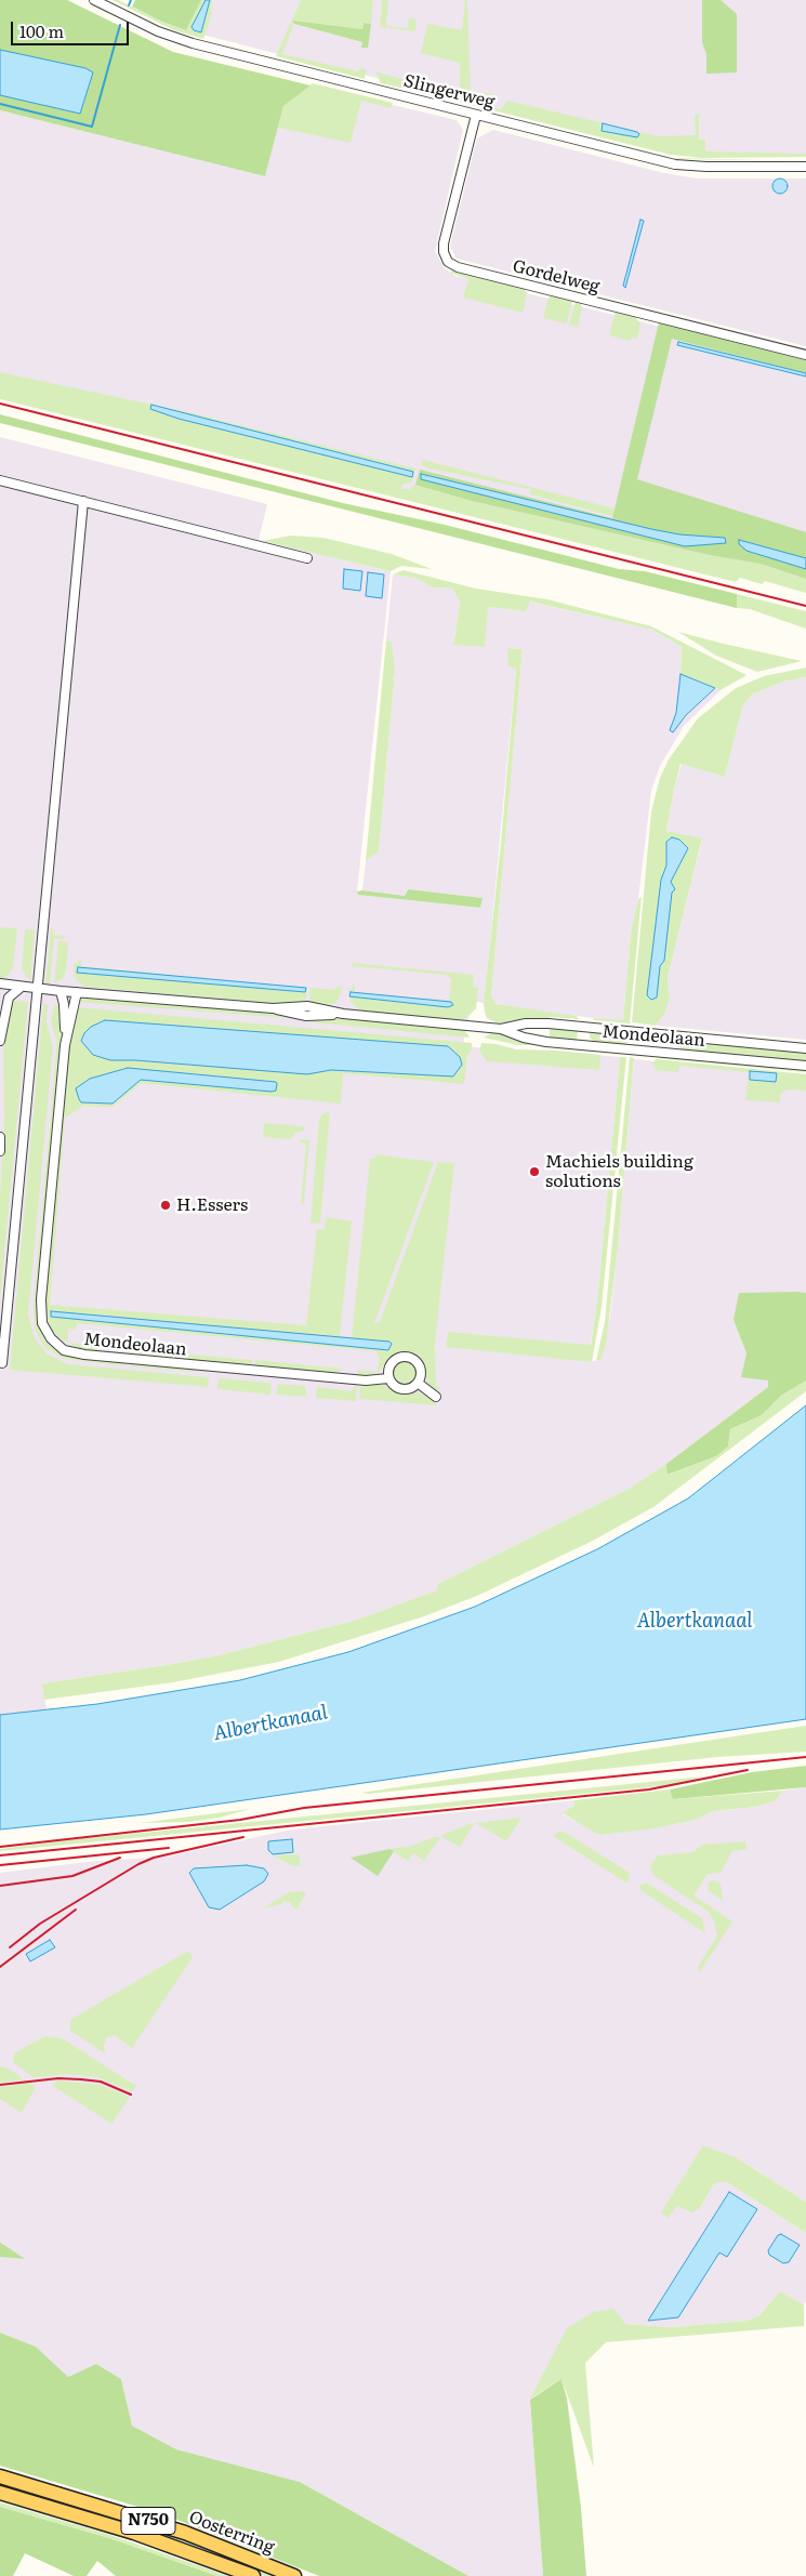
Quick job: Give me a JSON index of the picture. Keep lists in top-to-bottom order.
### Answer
{
  "streets": {
    "main road": ["N750", "Oosterring"],
    "street": ["Slingerweg", "Gordelweg", "Mondeolaan"]
  },
  "crossings": [
    ["Slingerweg", "Gordelweg"]
  ],
  "water": ["Albertkanaal"],
  "places": ["Machiels building solutions", "H.Essers"],
  "scale_bar": "100 m"
}
